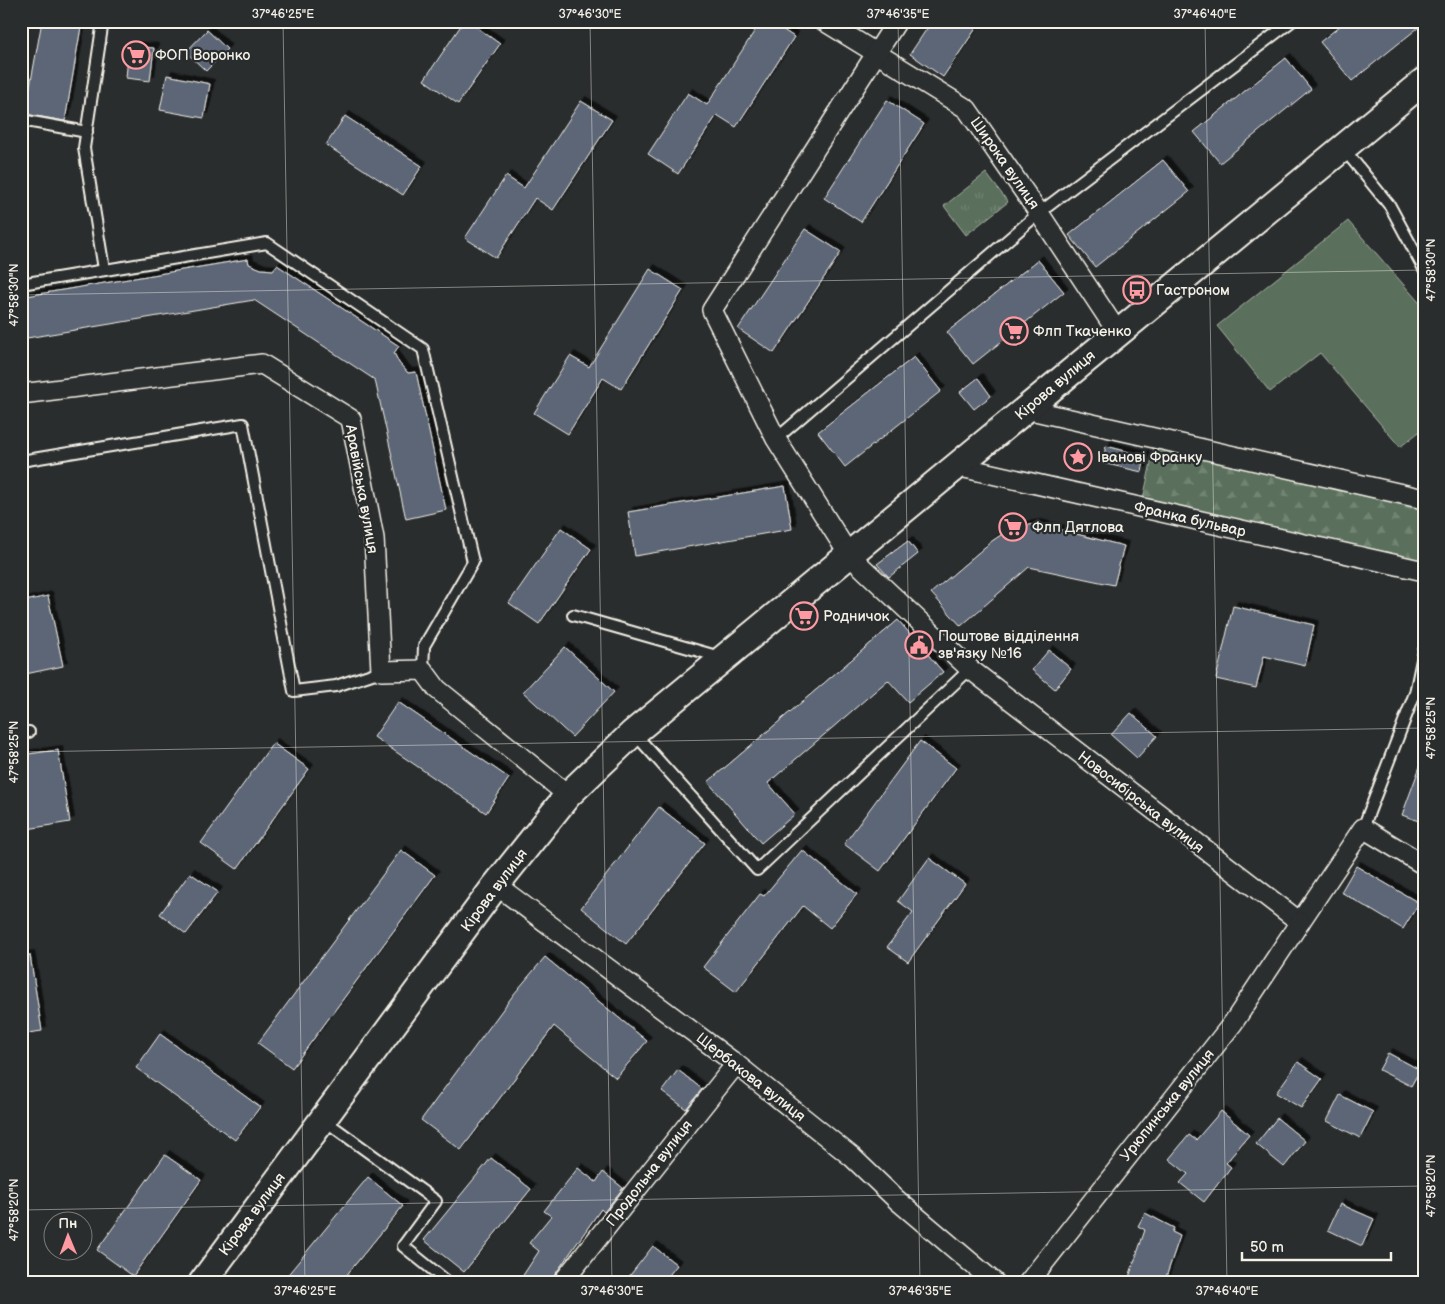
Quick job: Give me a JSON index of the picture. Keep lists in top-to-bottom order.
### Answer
{
  "streets": {
    "street": [
      "Широка вулиця",
      "Кірова вулиця",
      "Аравійська вулиця",
      "Франка бульвар",
      "Новосибірська вулиця",
      "Щербакова вулиця",
      "Урюпинська вулиця",
      "Продольна вулиця"
    ]
  },
  "crossings": [
    ["Широка вулиця", "Кірова вулиця"],
    ["Кірова вулиця", "Франка бульвар"],
    ["Кірова вулиця", "Новосибірська вулиця"],
    ["Кірова вулиця", "Щербакова вулиця"],
    ["Новосибірська вулиця", "Урюпинська вулиця"],
    ["Щербакова вулиця", "Продольна вулиця"]
  ],
  "places": {
    "supermarket": [
      "ФОП Воронко",
      "Флп Ткаченко",
      "Флп Дятлова",
      "Родничок"
    ],
    "bus stop": ["Гастроном"],
    "place": ["Іванові Франку"],
    "public building": ["Поштове відділення зв'язку №16"]
  },
  "scale_bar": "50 m",
  "north": "top",
  "coordinates": [
    "37°46'25\"E",
    "37°46'30\"E",
    "37°46'35\"E",
    "37°46'40\"E",
    "47°58'30\"N",
    "47°58'25\"N",
    "47°58'20\"N"
  ]
}
